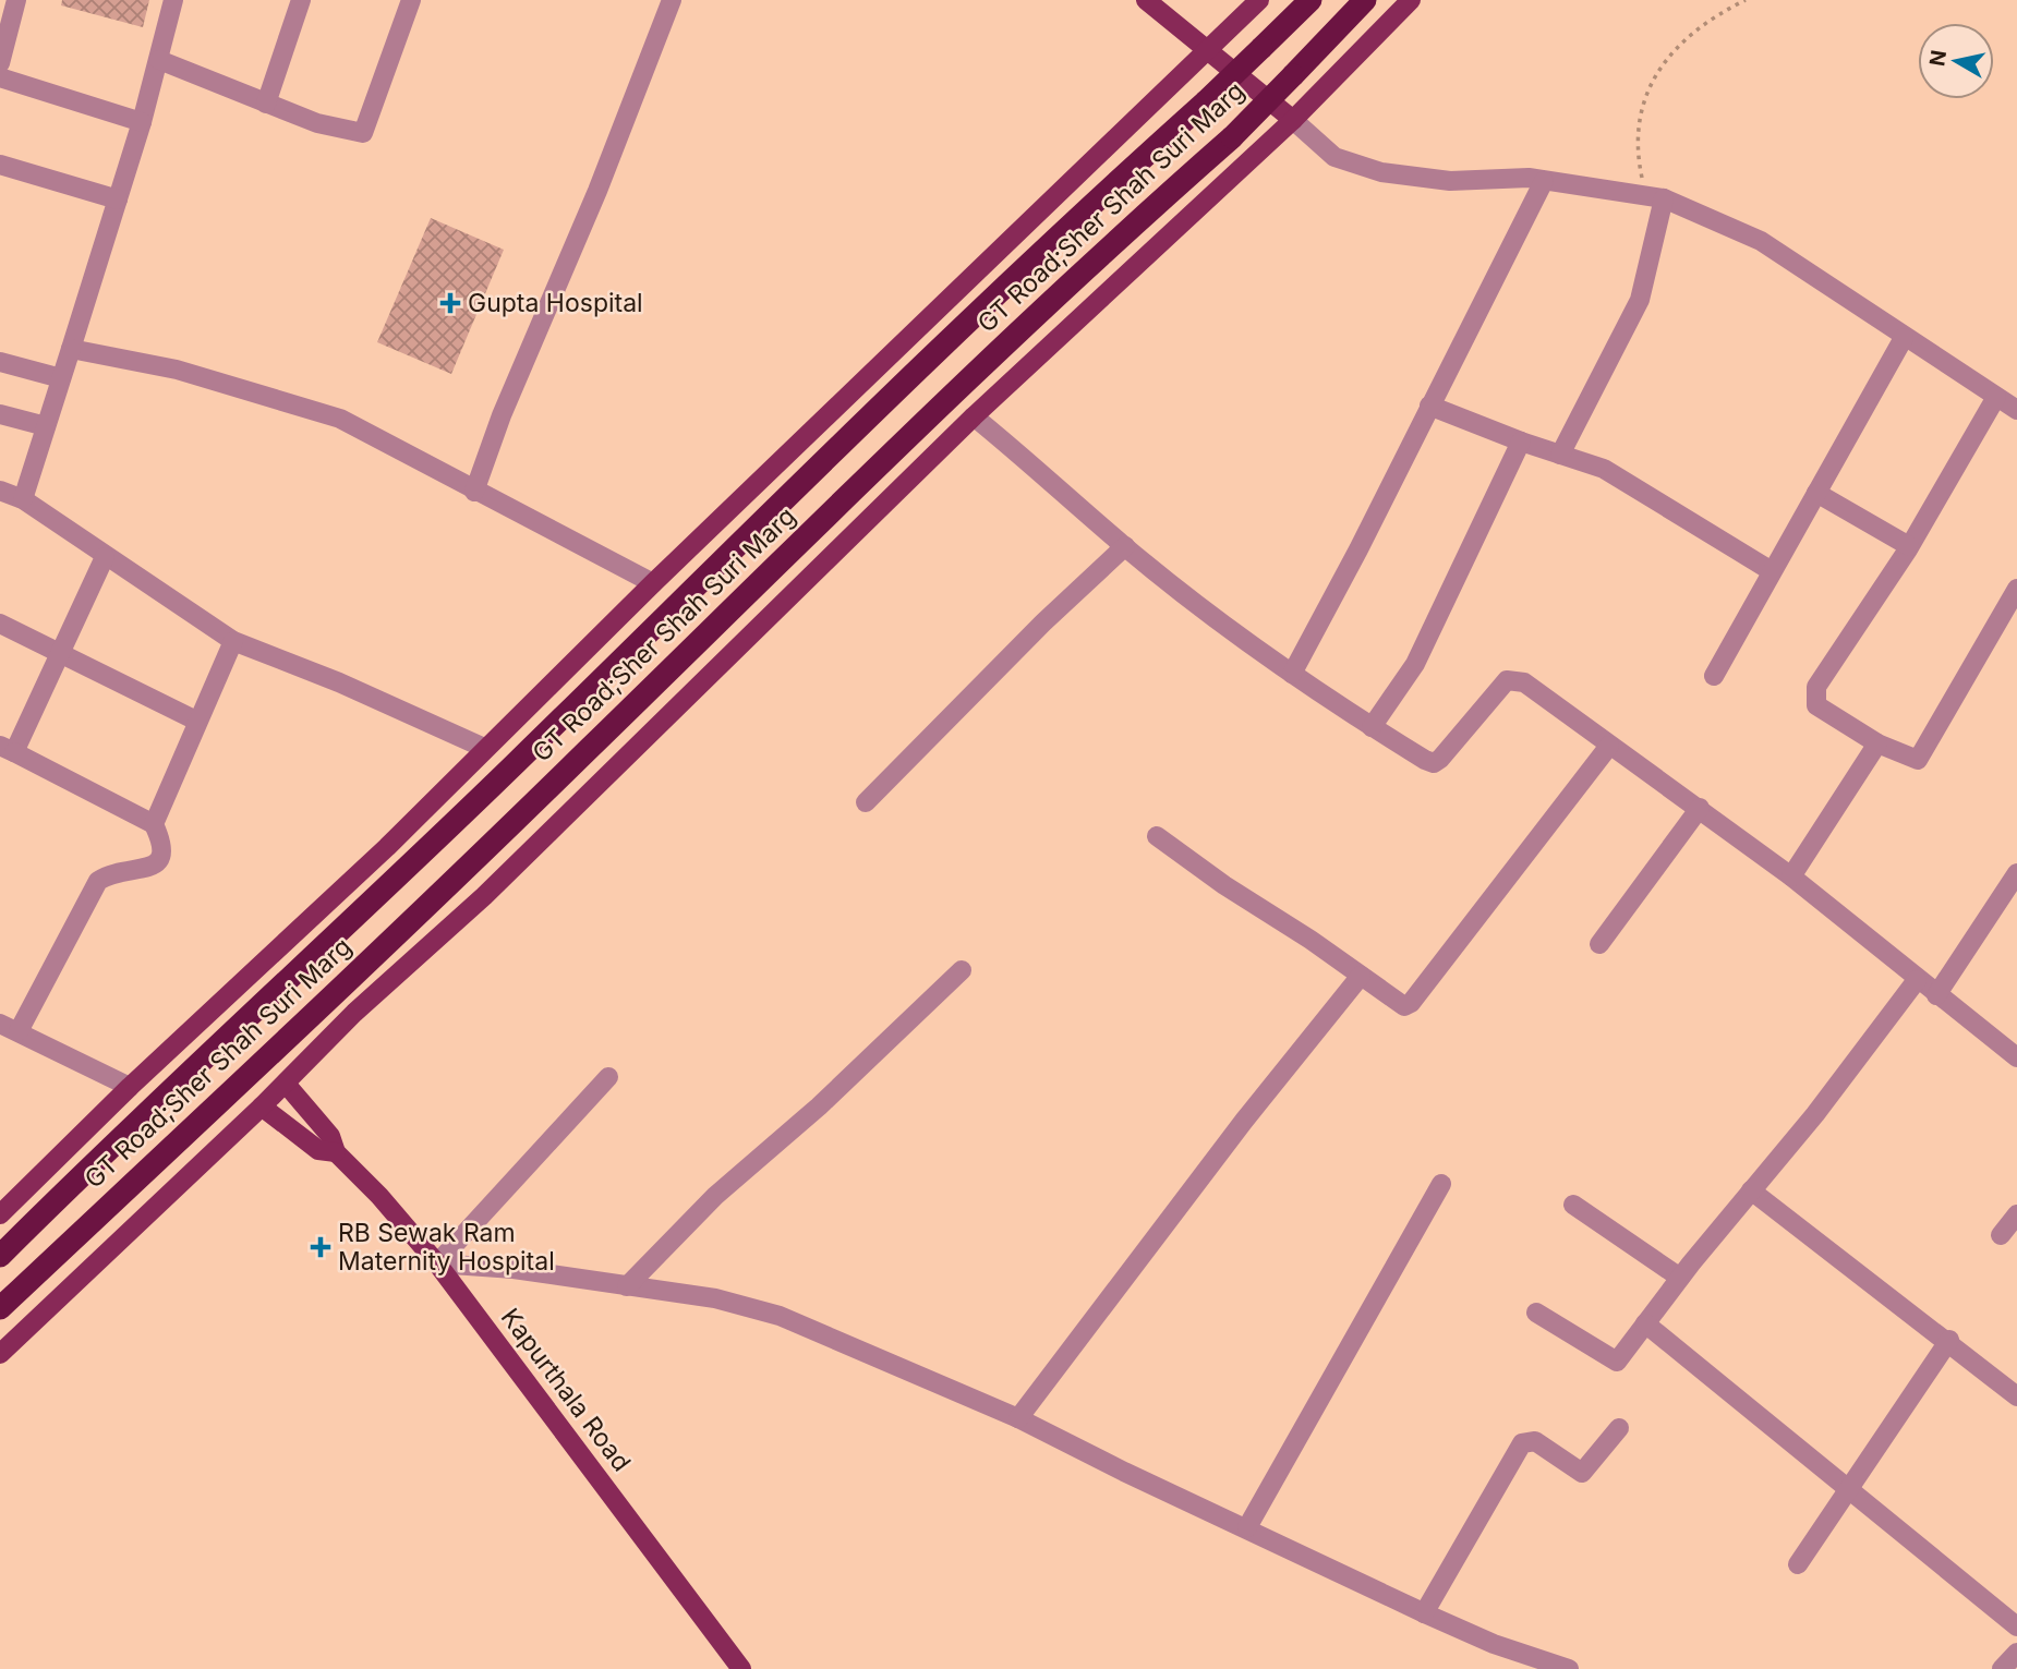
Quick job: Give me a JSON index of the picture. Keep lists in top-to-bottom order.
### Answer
{
  "streets": {
    "highway": ["GT Road;Sher Shah Suri Marg"],
    "main road": ["Kapurthala Road"]
  },
  "places": {
    "health": ["Gupta Hospital", "RB Sewak Ram Maternity Hospital"]
  },
  "north": "left"
}
